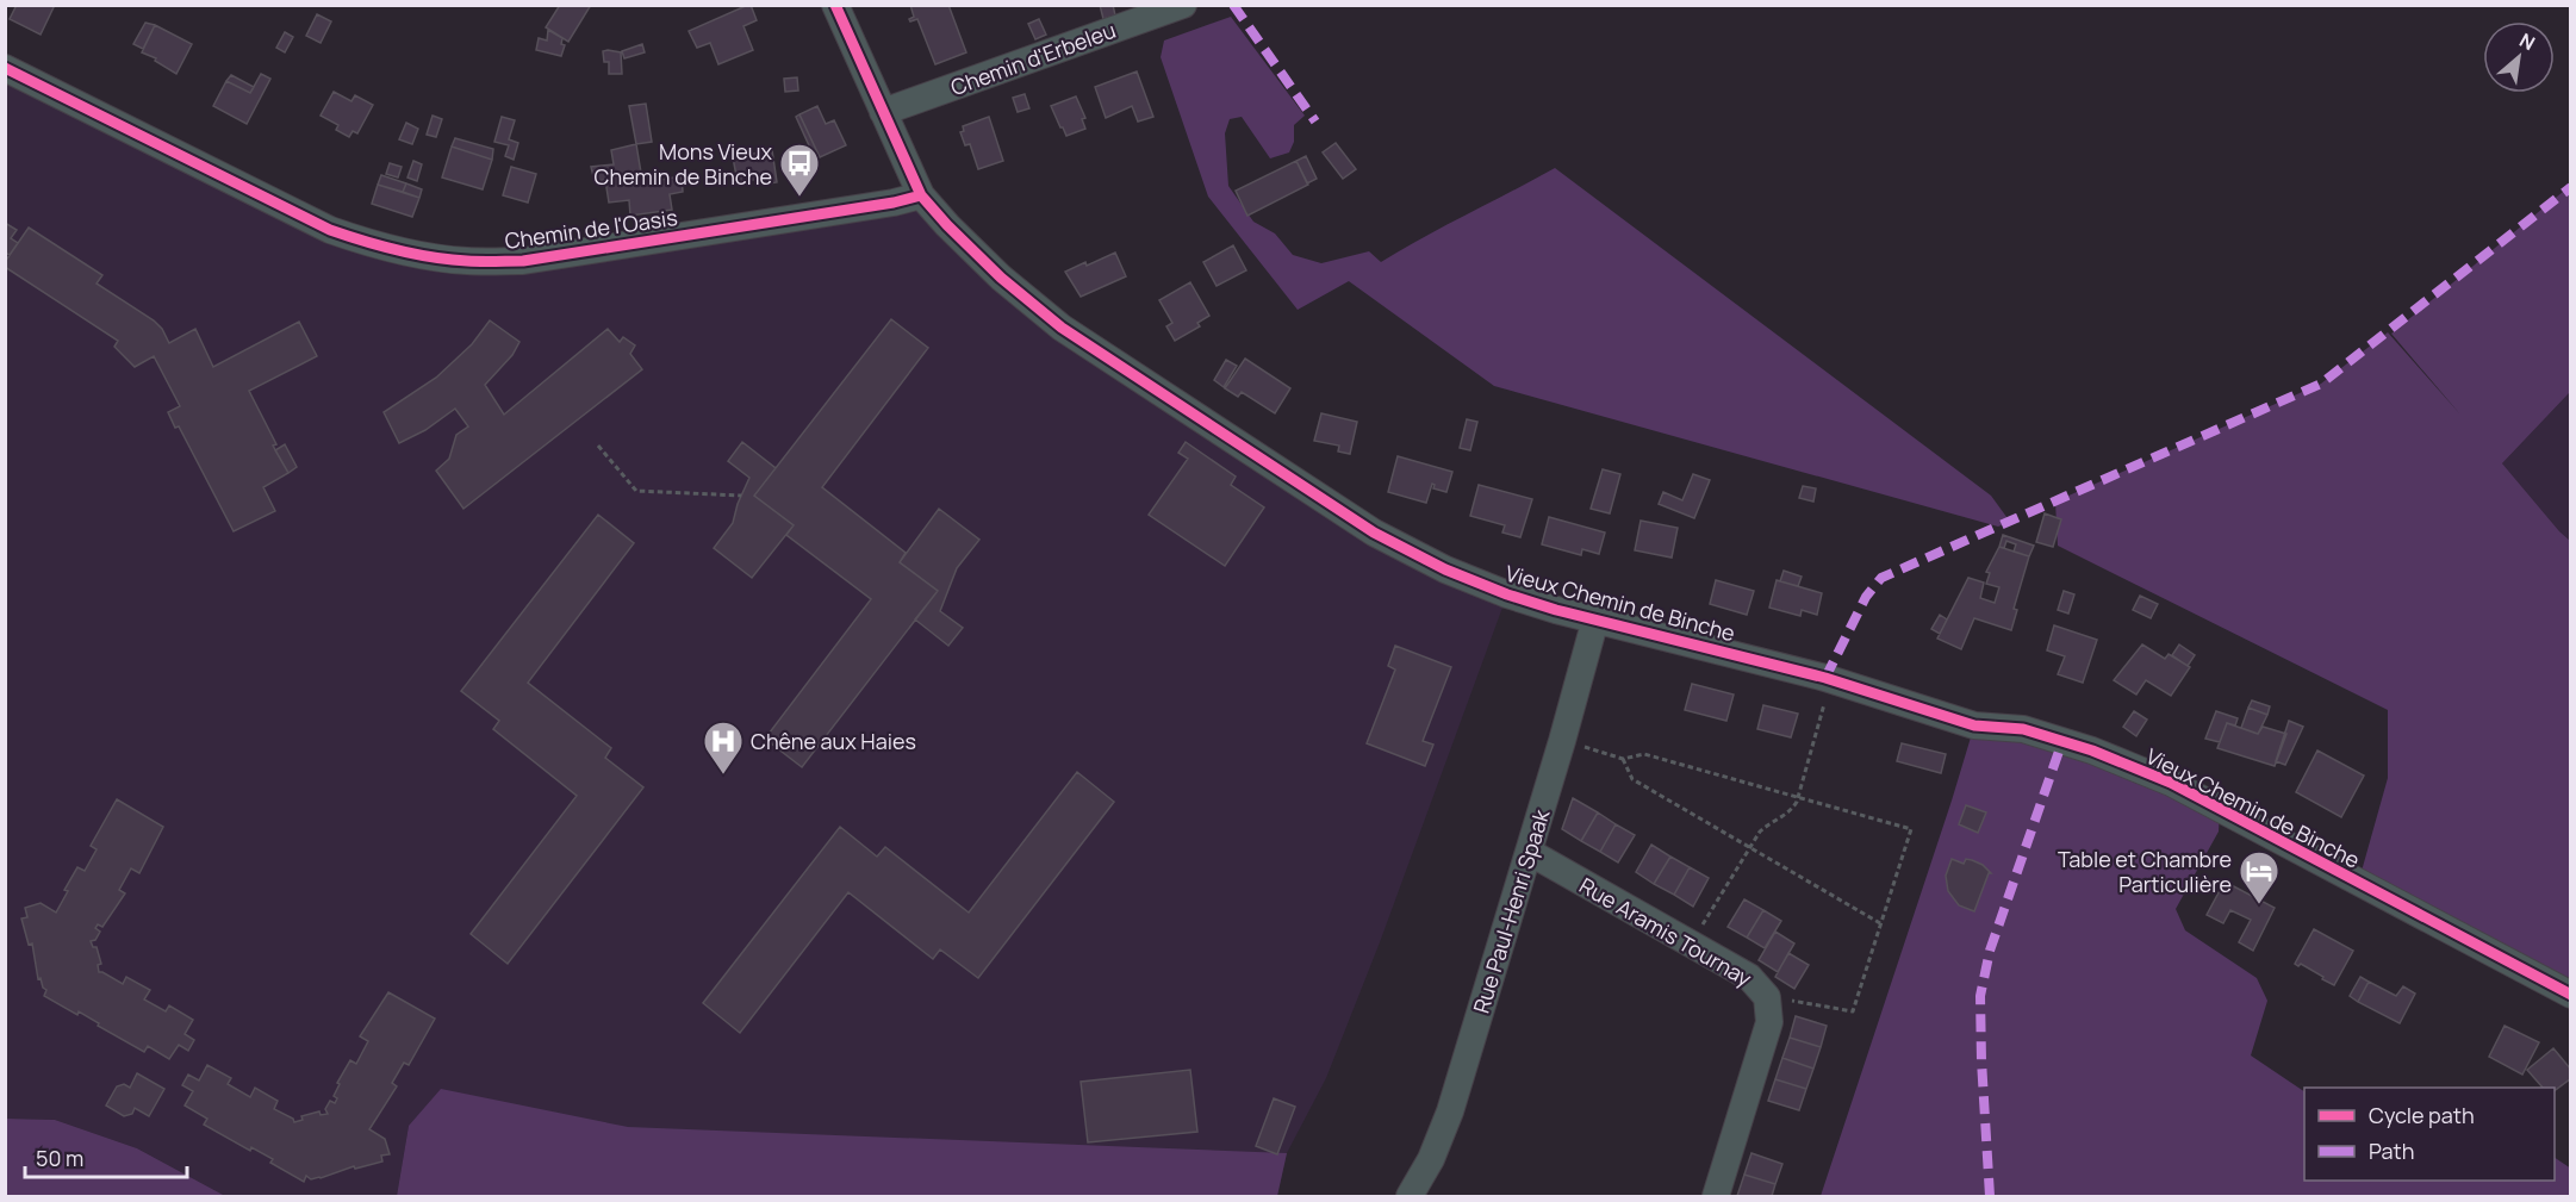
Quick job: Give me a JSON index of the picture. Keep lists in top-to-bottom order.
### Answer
{
  "streets": {
    "street": [
      "Chemin d'Erbeleu",
      "Chemin de l'Oasis",
      "Vieux Chemin de Binche",
      "Rue Paul-Henri Spaak",
      "Rue Aramis Tournay"
    ]
  },
  "crossings": [
    ["Chemin d'Erbeleu", "Vieux Chemin de Binche"],
    ["Chemin de l'Oasis", "Vieux Chemin de Binche"],
    ["Vieux Chemin de Binche", "Rue Paul-Henri Spaak"],
    ["Rue Paul-Henri Spaak", "Rue Aramis Tournay"]
  ],
  "places": {
    "bus stop": ["Mons Vieux Chemin de Binche"],
    "hospital": ["Chêne aux Haies"],
    "hotel": ["Table et Chambre Particulière"]
  },
  "legend": ["Cycle path", "Path"],
  "scale_bar": "50 m",
  "north": "top right"
}
